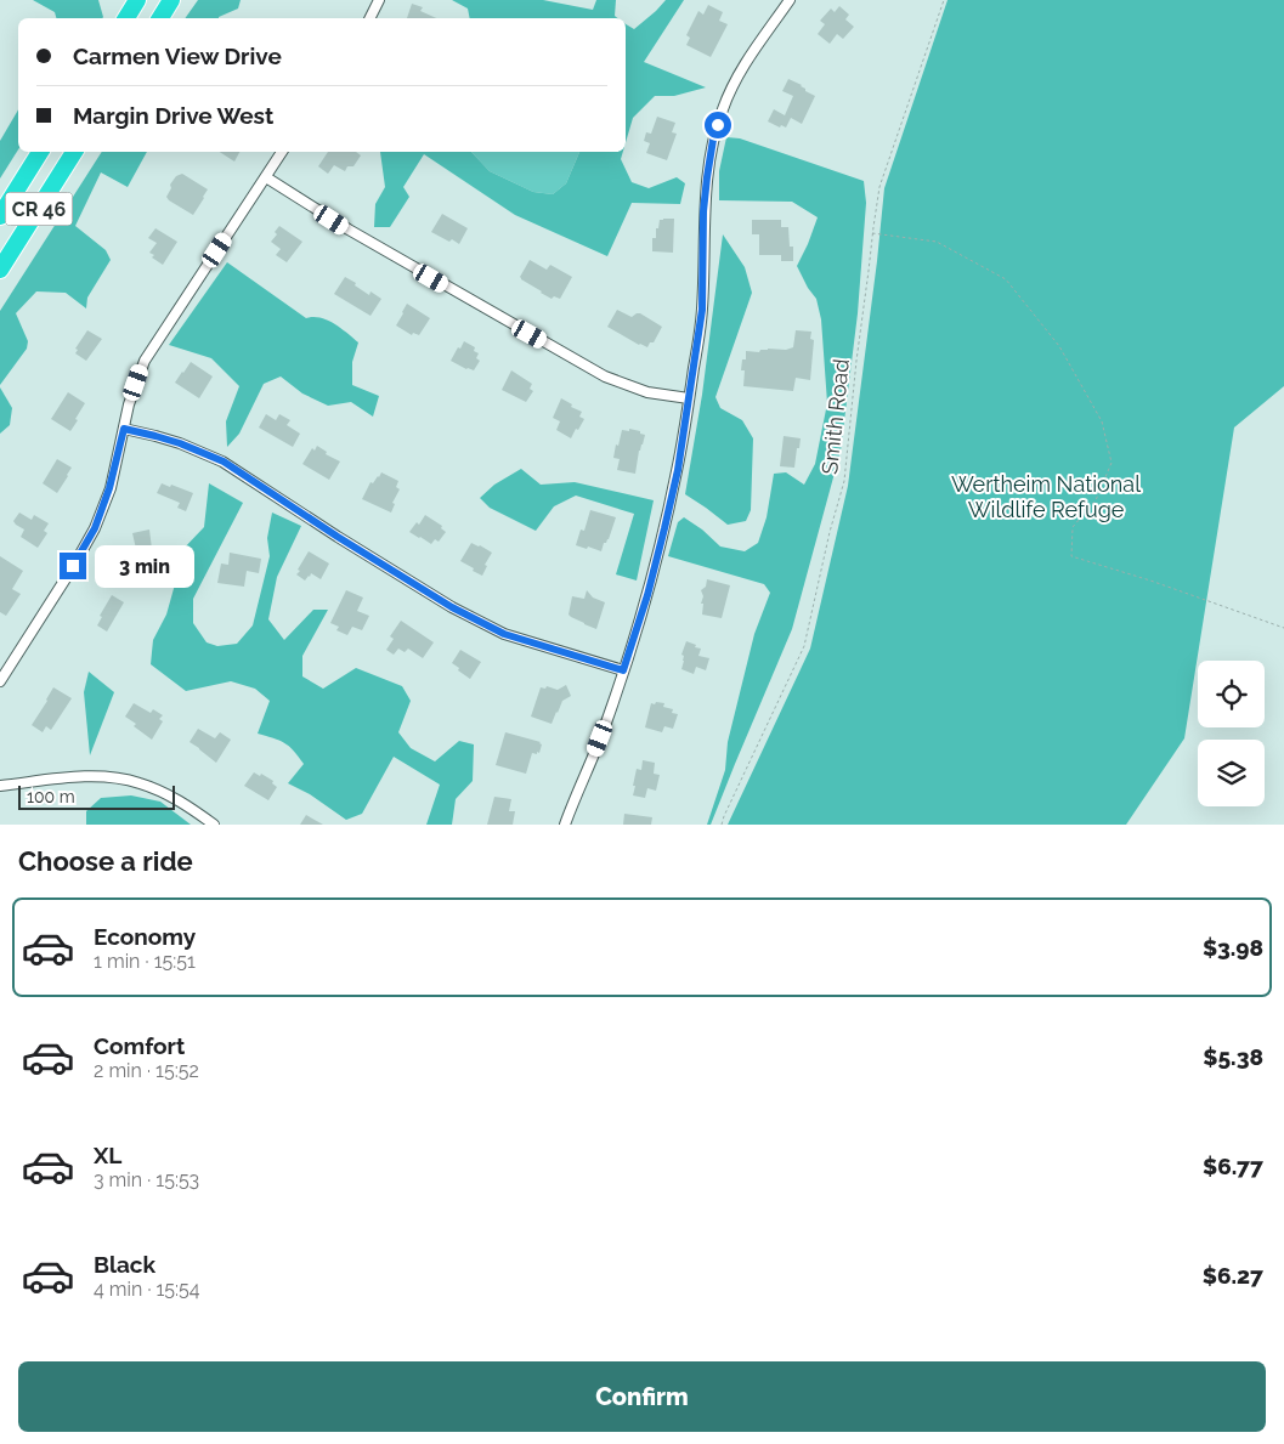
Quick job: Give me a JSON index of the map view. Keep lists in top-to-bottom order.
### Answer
{
  "streets": {
    "highway": ["CR 46"],
    "path": ["Smith Road"]
  },
  "parks": ["Wertheim National Wildlife Refuge"],
  "scale_bar": "100 m",
  "page": {
    "banner": ["Carmen View Drive", "Margin Drive West"],
    "bubble": "3 min",
    "scale": "100 m",
    "heading": "Choose a ride",
    "list": [
      {
        "name": "Economy",
        "note": "1 min · 15:51",
        "value": "$3.98"
      },
      {
        "name": "Comfort",
        "note": "2 min · 15:52",
        "value": "$5.38"
      },
      {
        "name": "XL",
        "note": "3 min · 15:53",
        "value": "$6.77"
      },
      {
        "name": "Black",
        "note": "4 min · 15:54",
        "value": "$6.27"
      }
    ],
    "buttons": "Confirm"
  }
}
